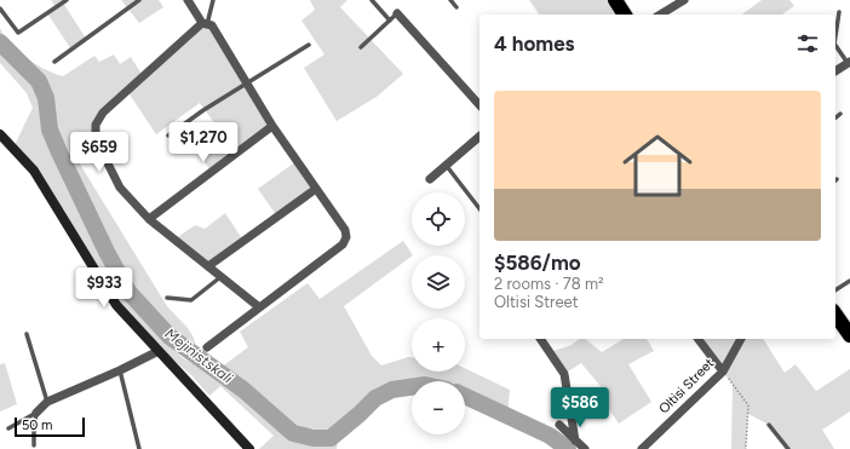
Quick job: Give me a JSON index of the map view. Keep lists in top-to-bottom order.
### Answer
{
  "streets": {
    "street": ["Oltisi Street"]
  },
  "water": ["Mejinistskali"],
  "scale_bar": "50 m",
  "page": {
    "heading": "4 homes",
    "list": [
      {
        "name": "$586/mo",
        "note": "2 rooms · 78 m² · Oltisi Street"
      }
    ],
    "price": [
      "$1,270",
      "$659",
      "$933",
      "$586"
    ],
    "map_buttons": ["+", "−"],
    "scale": "50 m"
  }
}
